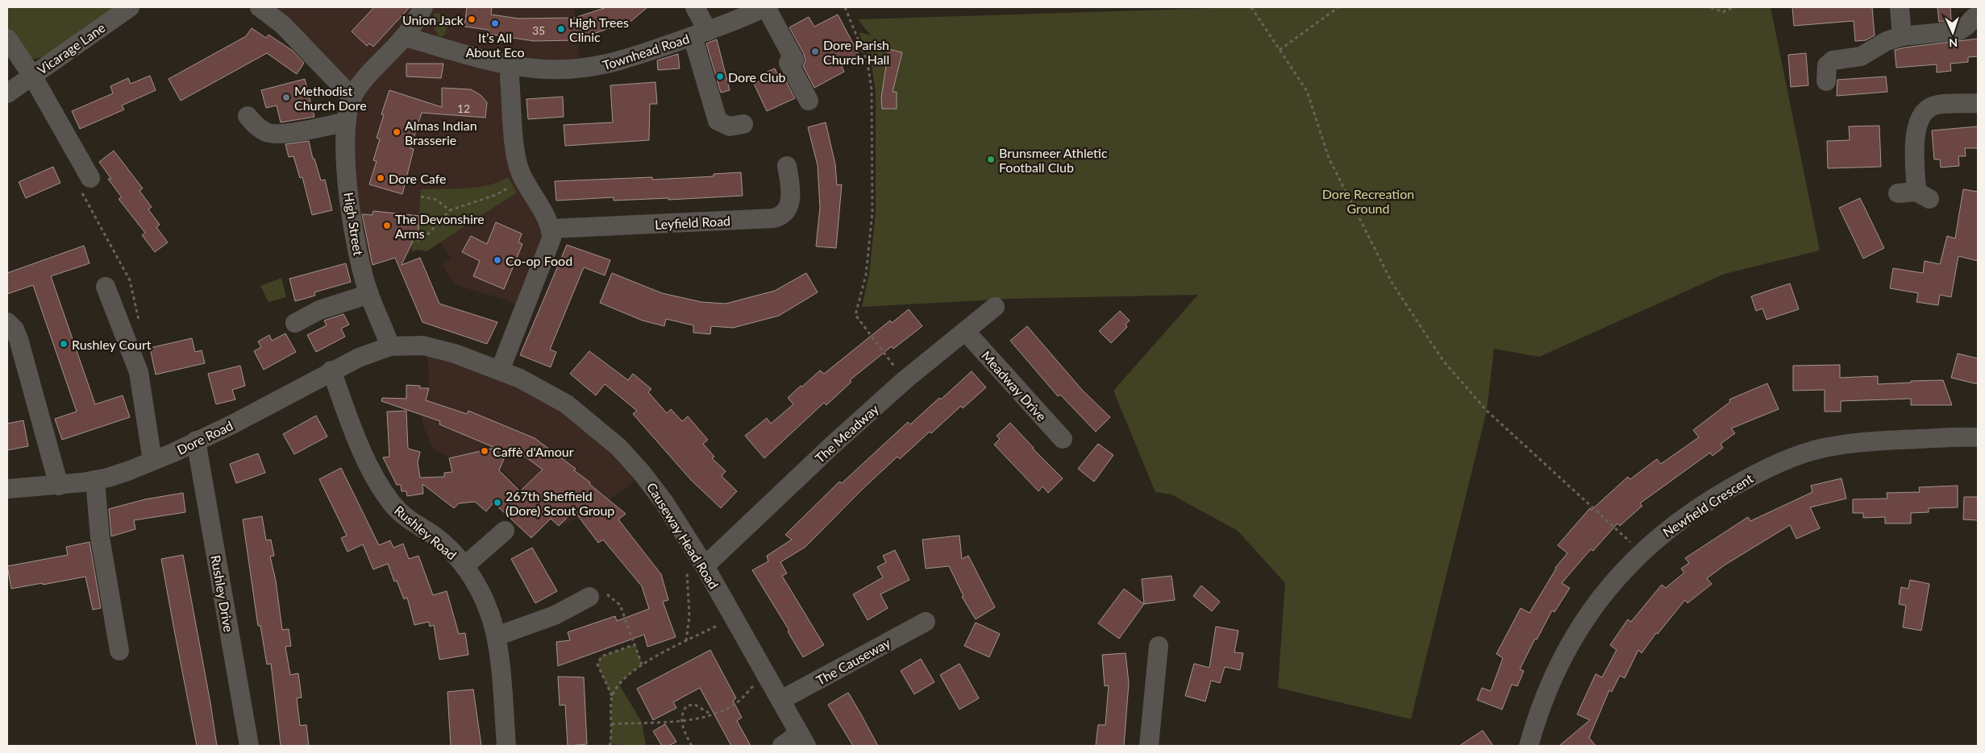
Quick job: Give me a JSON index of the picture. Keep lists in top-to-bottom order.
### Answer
{
  "streets": {
    "street": [
      "Vicarage Lane",
      "Townhead Road",
      "Leyfield Road",
      "High Street",
      "Meadway Drive",
      "The Meadway",
      "Dore Road",
      "Newfield Crescent",
      "Rushley Road",
      "Causeway Head Road",
      "Rushley Drive",
      "The Causeway"
    ]
  },
  "crossings": [
    ["High Street", "Dore Road"],
    ["High Street", "Causeway Head Road"],
    ["Meadway Drive", "The Meadway"],
    ["The Meadway", "Causeway Head Road"],
    ["Dore Road", "Rushley Road"],
    ["Dore Road", "Causeway Head Road"],
    ["Dore Road", "Rushley Drive"],
    ["Causeway Head Road", "The Causeway"]
  ],
  "parks": ["Dore Recreation Ground"],
  "places": [
    "Union Jack",
    "It’s All About Eco",
    "High Trees Clinic",
    "Dore Parish Church Hall",
    "Dore Club",
    "Methodist Church Dore",
    "Almas Indian Brasserie",
    "Brunsmeer Athletic Football Club",
    "Dore Cafe",
    "The Devonshire Arms",
    "Co-op Food",
    "Rushley Court",
    "Caffè d'Amour",
    "267th Sheffield (Dore) Scout Group"
  ],
  "house_numbers": ["35", "12"],
  "north": "bottom"
}
